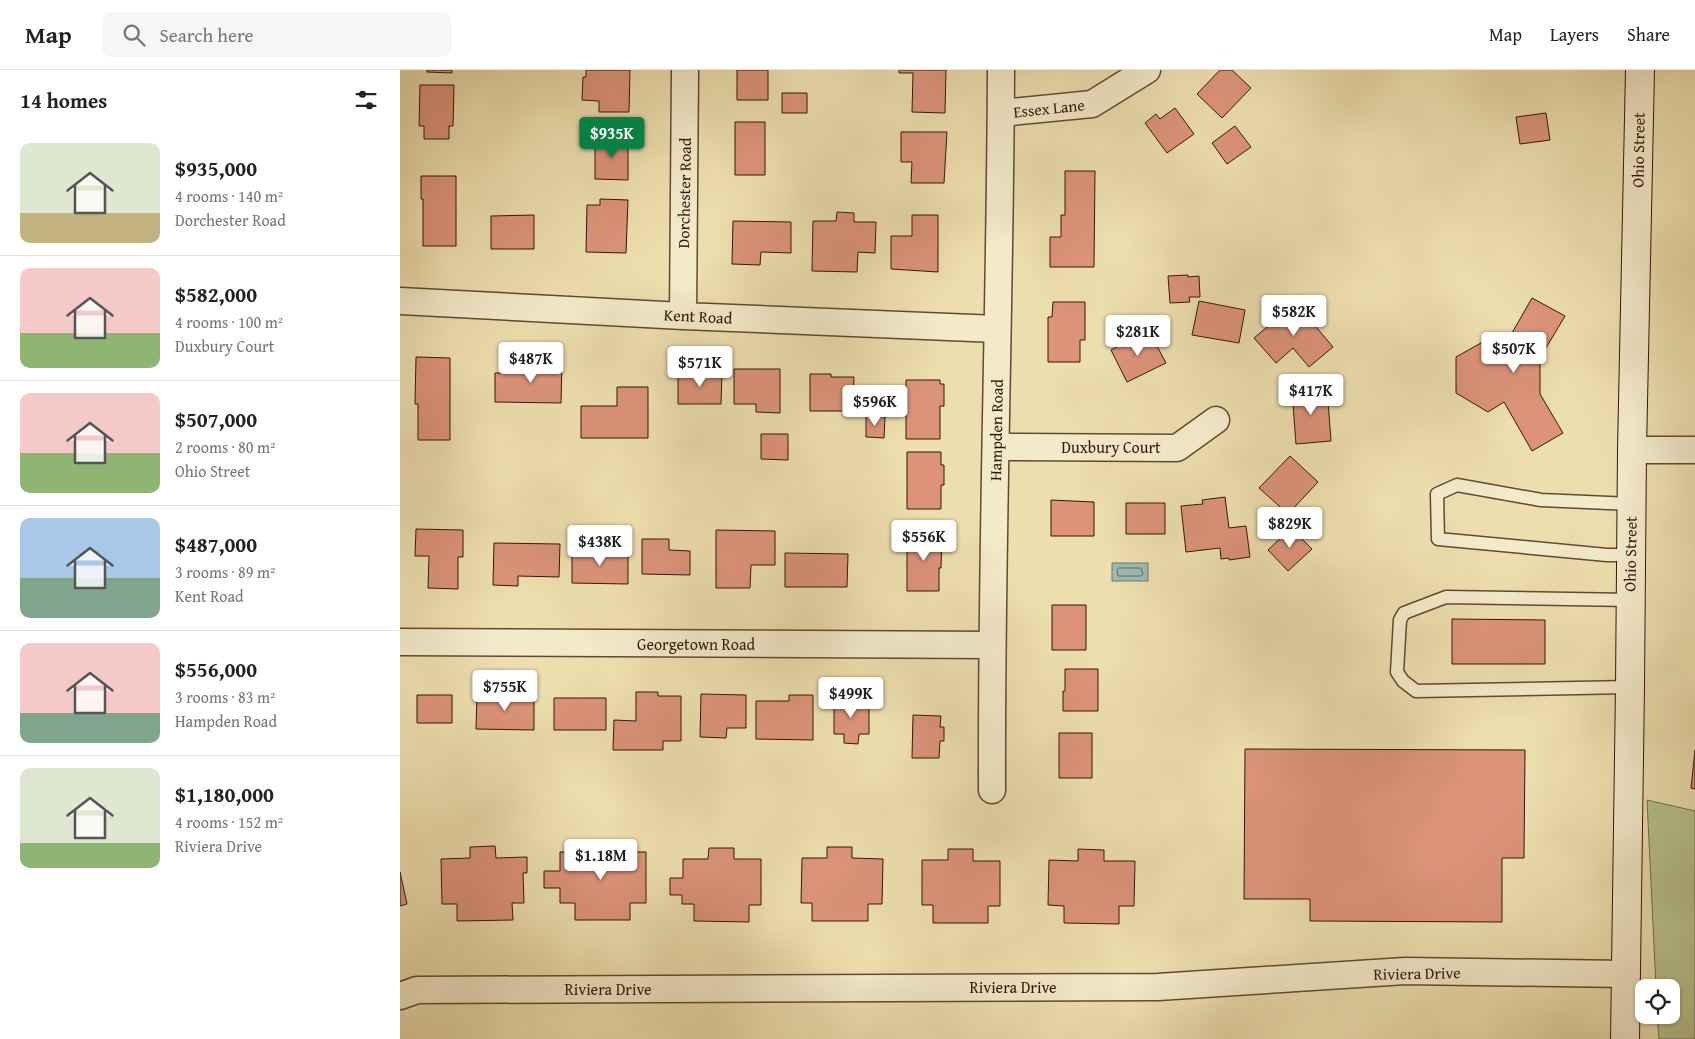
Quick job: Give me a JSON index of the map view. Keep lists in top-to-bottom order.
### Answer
{
  "streets": {
    "street": [
      "Essex Lane",
      "Ohio Street",
      "Dorchester Road",
      "Kent Road",
      "Hampden Road",
      "Duxbury Court",
      "Georgetown Road",
      "Riviera Drive"
    ]
  },
  "crossings": [
    ["Essex Lane", "Hampden Road"],
    ["Ohio Street", "Riviera Drive"],
    ["Dorchester Road", "Kent Road"],
    ["Kent Road", "Hampden Road"],
    ["Hampden Road", "Duxbury Court"],
    ["Hampden Road", "Georgetown Road"]
  ],
  "page": {
    "header": "Map",
    "search": "Search here",
    "nav": ["Map", "Layers", "Share"],
    "heading": "14 homes",
    "price": [
      "$935K",
      "$582K",
      "$281K",
      "$507K",
      "$487K",
      "$571K",
      "$417K",
      "$596K",
      "$829K",
      "$556K",
      "$438K",
      "$755K",
      "$499K",
      "$1.18M"
    ],
    "list": [
      {
        "name": "$935,000",
        "note": "4 rooms · 140 m² · Dorchester Road"
      },
      {
        "name": "$582,000",
        "note": "4 rooms · 100 m² · Duxbury Court"
      },
      {
        "name": "$507,000",
        "note": "2 rooms · 80 m² · Ohio Street"
      },
      {
        "name": "$487,000",
        "note": "3 rooms · 89 m² · Kent Road"
      },
      {
        "name": "$556,000",
        "note": "3 rooms · 83 m² · Hampden Road"
      },
      {
        "name": "$1,180,000",
        "note": "4 rooms · 152 m² · Riviera Drive"
      }
    ]
  }
}
